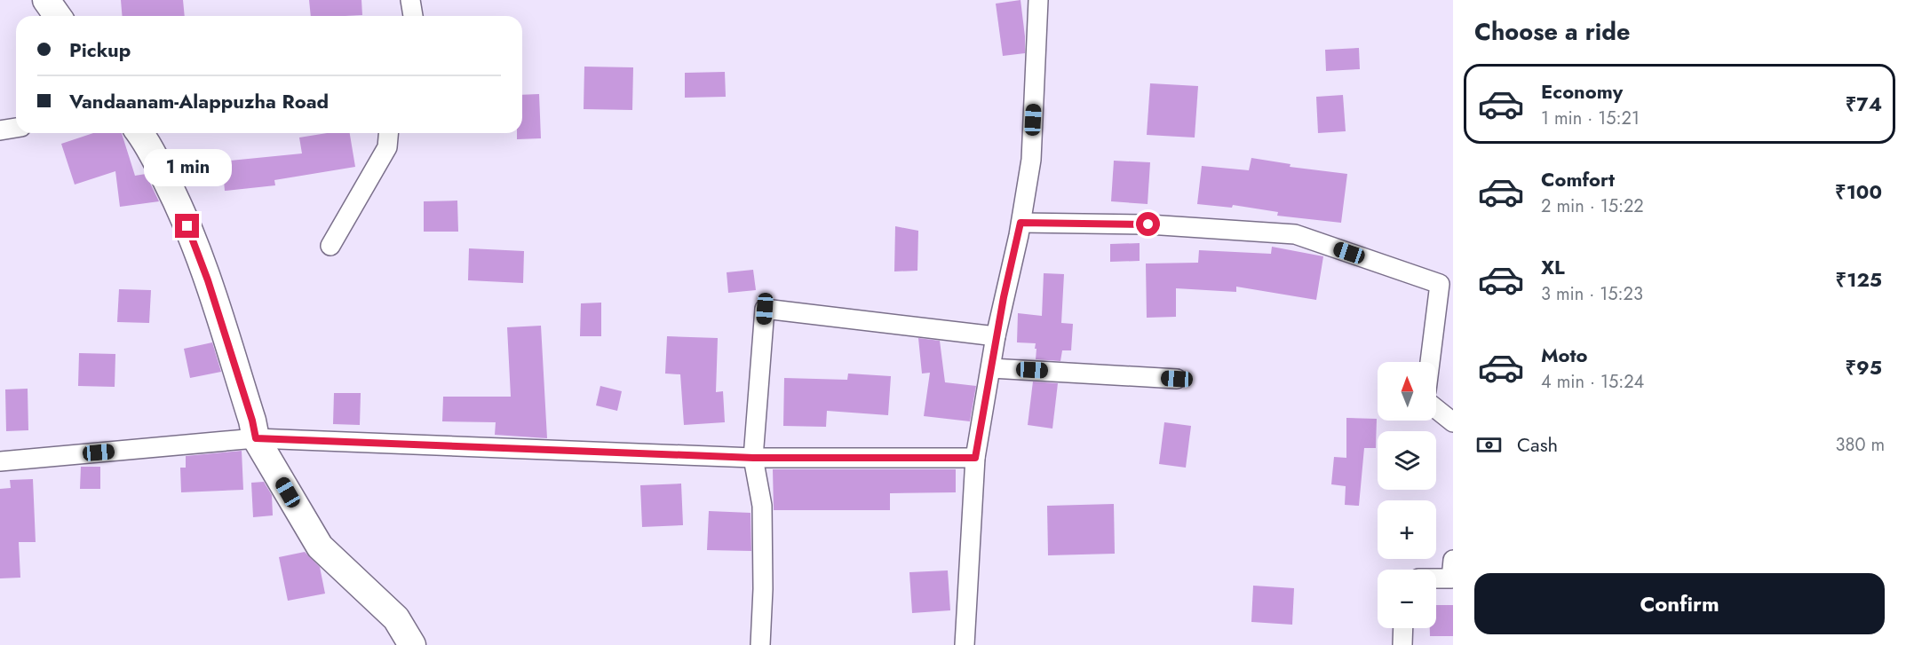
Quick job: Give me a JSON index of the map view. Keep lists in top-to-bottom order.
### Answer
{
  "north": "top",
  "page": {
    "heading": "Choose a ride",
    "banner": ["Pickup", "Vandaanam-Alappuzha Road"],
    "list": [
      {
        "name": "Economy",
        "note": "1 min · 15:21",
        "value": "₹74"
      },
      {
        "name": "Comfort",
        "note": "2 min · 15:22",
        "value": "₹100"
      },
      {
        "name": "XL",
        "note": "3 min · 15:23",
        "value": "₹125"
      },
      {
        "name": "Moto",
        "note": "4 min · 15:24",
        "value": "₹95"
      }
    ],
    "bubble": "1 min",
    "map_buttons": ["+", "−"],
    "pay": ["Cash", "380 m"],
    "buttons": "Confirm"
  }
}
